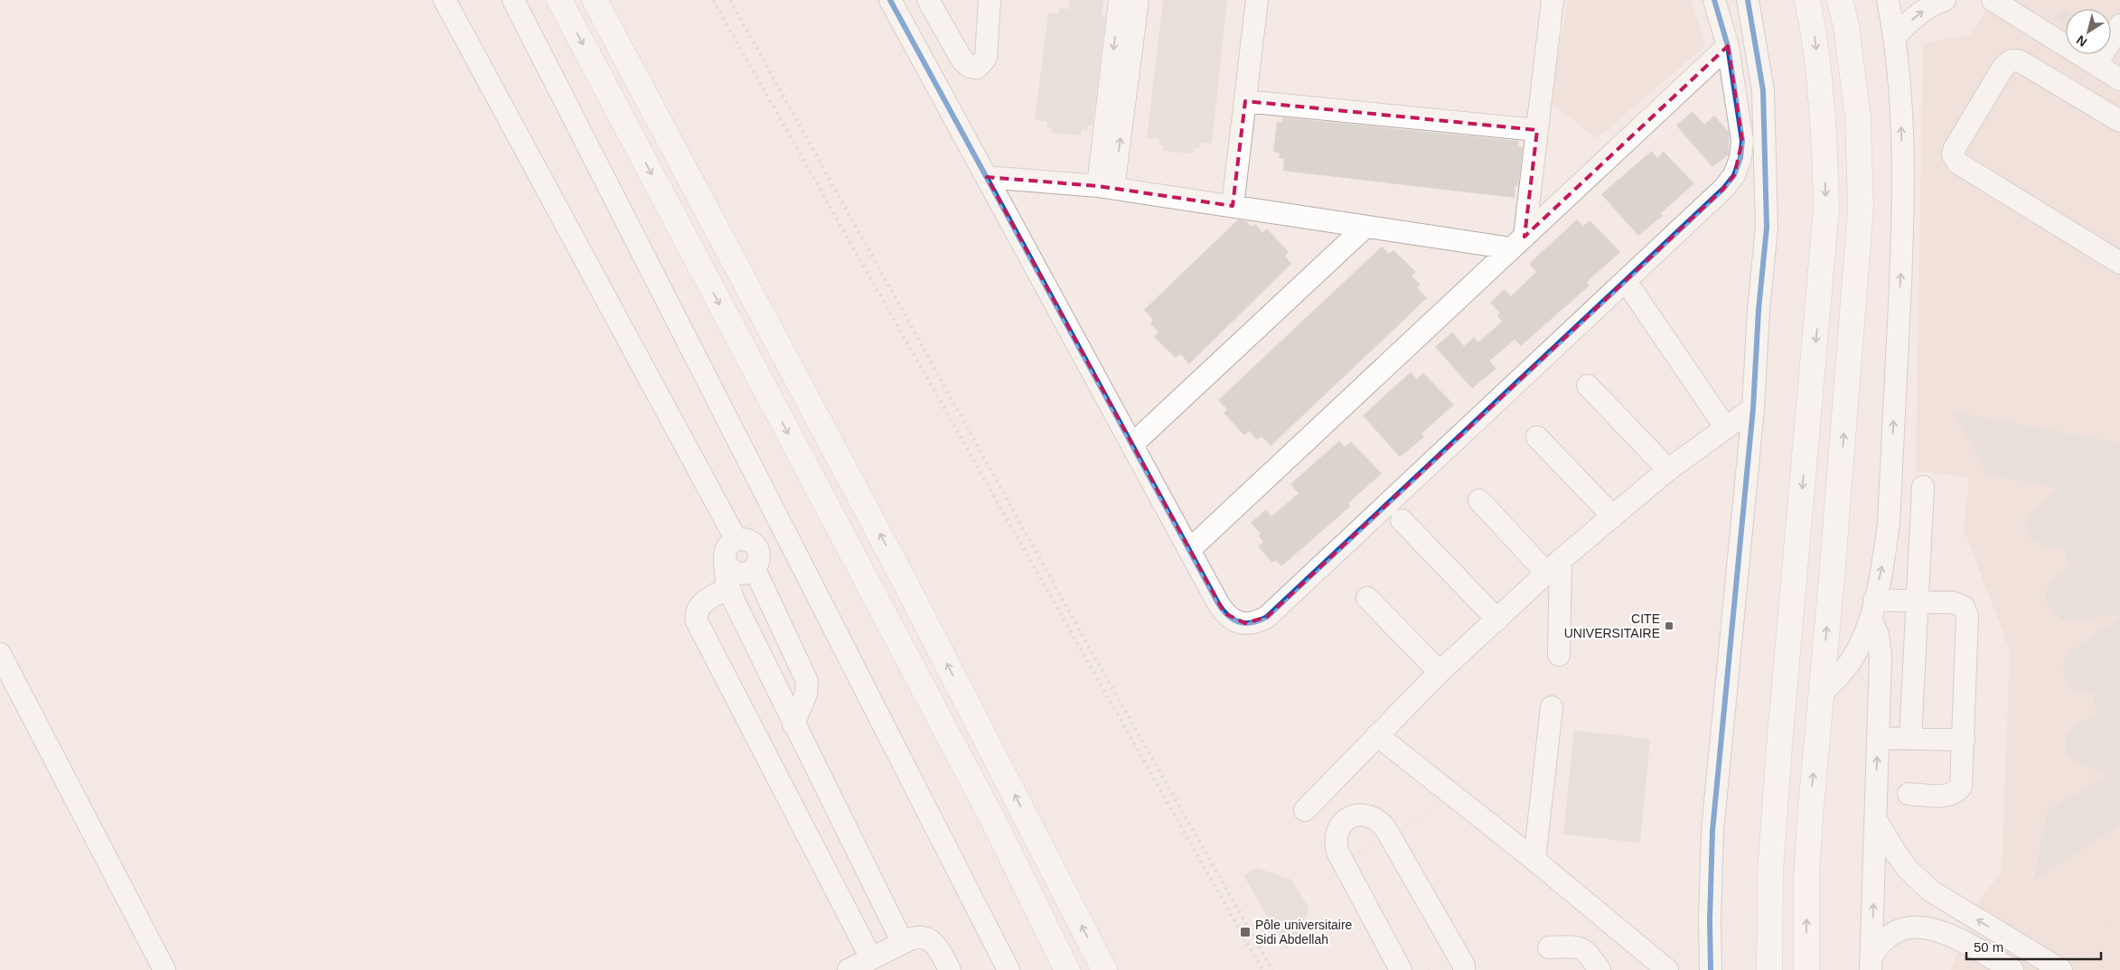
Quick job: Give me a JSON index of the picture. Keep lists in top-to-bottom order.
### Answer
{
  "places": {
    "transit": ["CITE UNIVERSITAIRE", "Pôle universitaire Sidi Abdellah"]
  },
  "scale_bar": "50 m",
  "north": "bottom left"
}
